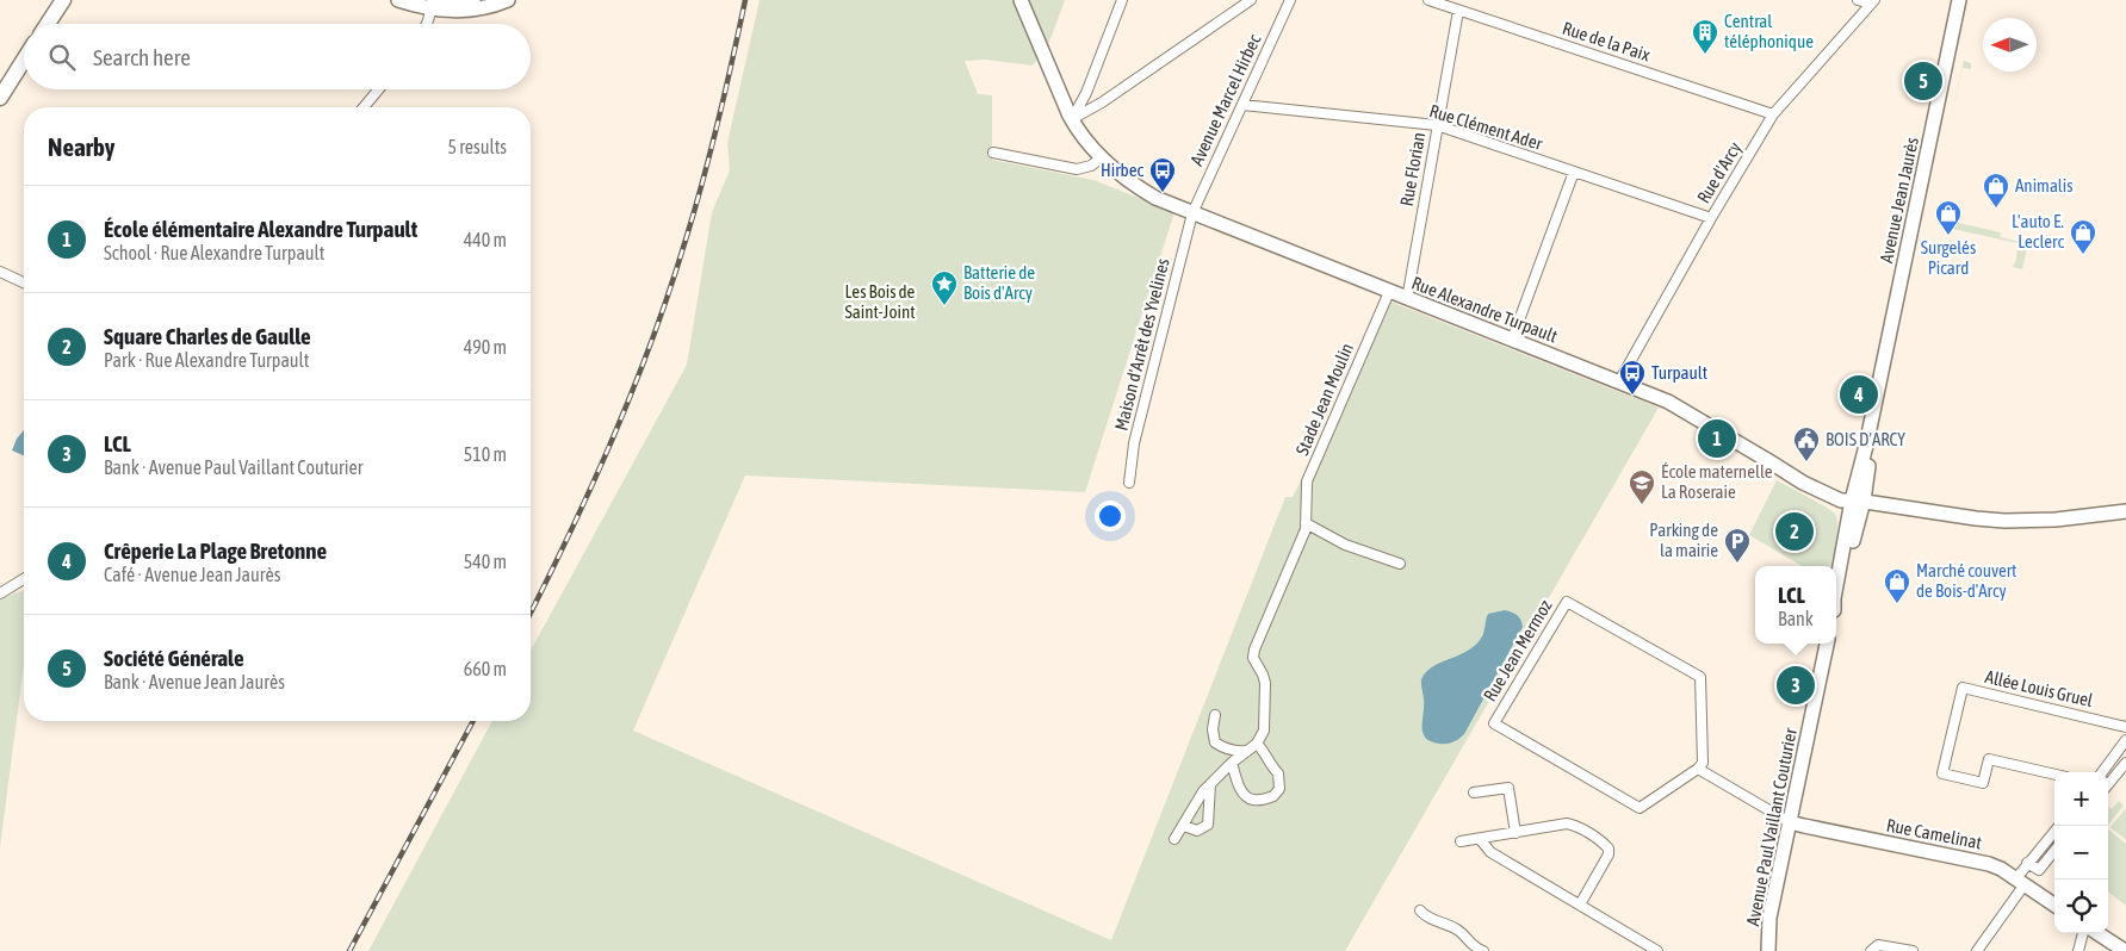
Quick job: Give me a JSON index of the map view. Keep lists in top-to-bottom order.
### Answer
{
  "streets": {
    "main road": [
      "Avenue Jean Jaurès",
      "Rue Alexandre Turpault",
      "Avenue Paul Vaillant Couturier",
      "Rue Camelinat"
    ],
    "street": [
      "Rue de la Paix",
      "Avenue Marcel Hirbec",
      "Rue Clément Ader",
      "Rue Florian",
      "Rue d'Arcy",
      "Maison d'Arrêt des Yvelines",
      "Stade Jean Moulin",
      "Rue Jean Mermoz",
      "Allée Louis Gruel"
    ]
  },
  "crossings": [
    ["Rue de la Paix", "Rue Florian"],
    ["Rue de la Paix", "Rue d'Arcy"],
    ["Avenue Marcel Hirbec", "Rue Clément Ader"],
    ["Avenue Marcel Hirbec", "Rue Alexandre Turpault"],
    ["Avenue Marcel Hirbec", "Maison d'Arrêt des Yvelines"],
    ["Rue Clément Ader", "Rue Florian"],
    ["Rue Clément Ader", "Rue d'Arcy"],
    ["Rue Florian", "Rue Alexandre Turpault"],
    ["Rue d'Arcy", "Rue Alexandre Turpault"],
    ["Avenue Jean Jaurès", "Rue Alexandre Turpault"],
    ["Rue Alexandre Turpault", "Maison d'Arrêt des Yvelines"],
    ["Rue Alexandre Turpault", "Stade Jean Moulin"],
    ["Avenue Paul Vaillant Couturier", "Rue Camelinat"]
  ],
  "parks": ["Les Bois de Saint-Joint"],
  "places": {
    "building": ["Central téléphonique"],
    "bus stop": ["Hirbec", "Turpault"],
    "shop": [
      "Animalis",
      "Surgelés Picard",
      "L'auto E. Leclerc",
      "Marché couvert de Bois-d'Arcy"
    ],
    "place": ["Batterie de Bois d'Arcy"],
    "public building": ["BOIS D'ARCY"],
    "school or university": ["École maternelle La Roseraie"],
    "parking": ["Parking de la mairie"]
  },
  "north": "left",
  "page": {
    "search": "Search here",
    "pins": [
      "5",
      "4",
      "1",
      "2",
      "3"
    ],
    "heading": ["Nearby", "5 results"],
    "list": [
      {
        "mark": "1",
        "name": "École élémentaire Alexandre Turpault",
        "note": "School · Rue Alexandre Turpault",
        "value": "440 m"
      },
      {
        "mark": "2",
        "name": "Square Charles de Gaulle",
        "note": "Park · Rue Alexandre Turpault",
        "value": "490 m"
      },
      {
        "mark": "3",
        "name": "LCL",
        "note": "Bank · Avenue Paul Vaillant Couturier",
        "value": "510 m"
      },
      {
        "mark": "4",
        "name": "Crêperie La Plage Bretonne",
        "note": "Café · Avenue Jean Jaurès",
        "value": "540 m"
      },
      {
        "mark": "5",
        "name": "Société Générale",
        "note": "Bank · Avenue Jean Jaurès",
        "value": "660 m"
      }
    ],
    "popup": ["LCL", "Bank"],
    "map_buttons": ["+", "−"]
  }
}
